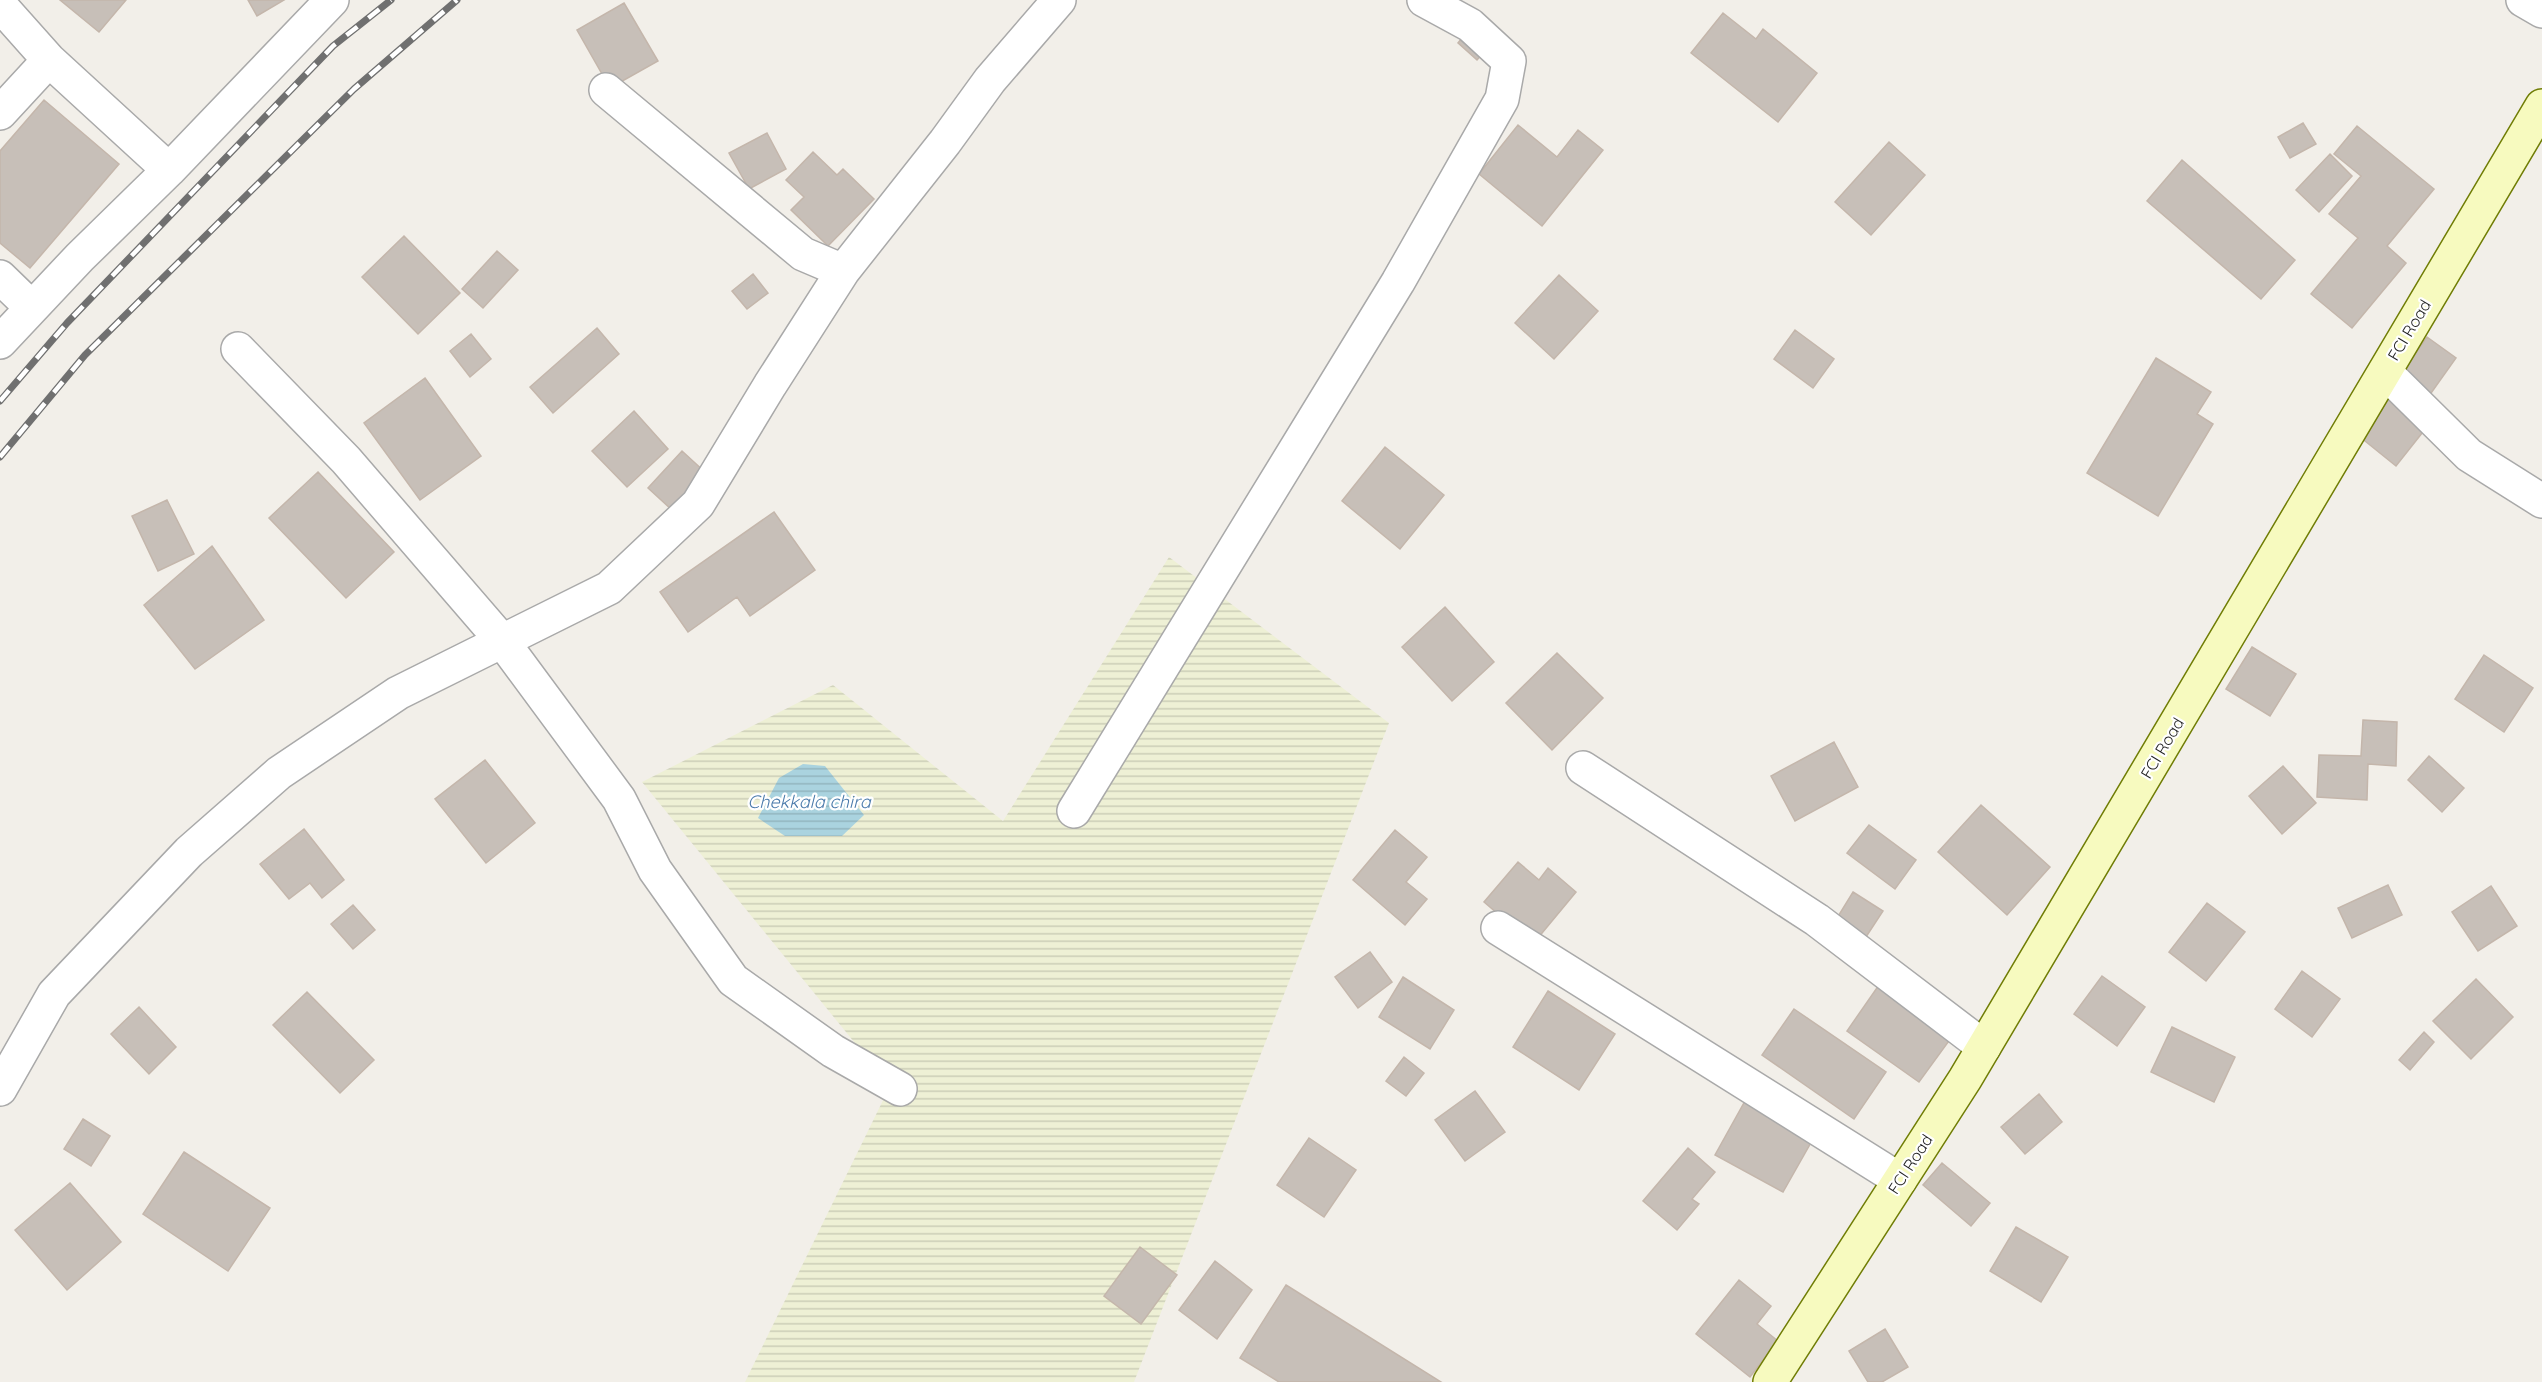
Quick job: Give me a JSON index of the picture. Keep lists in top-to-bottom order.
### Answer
{
  "streets": {
    "street": ["FCI Road"]
  },
  "water": ["Chekkala chira"]
}
